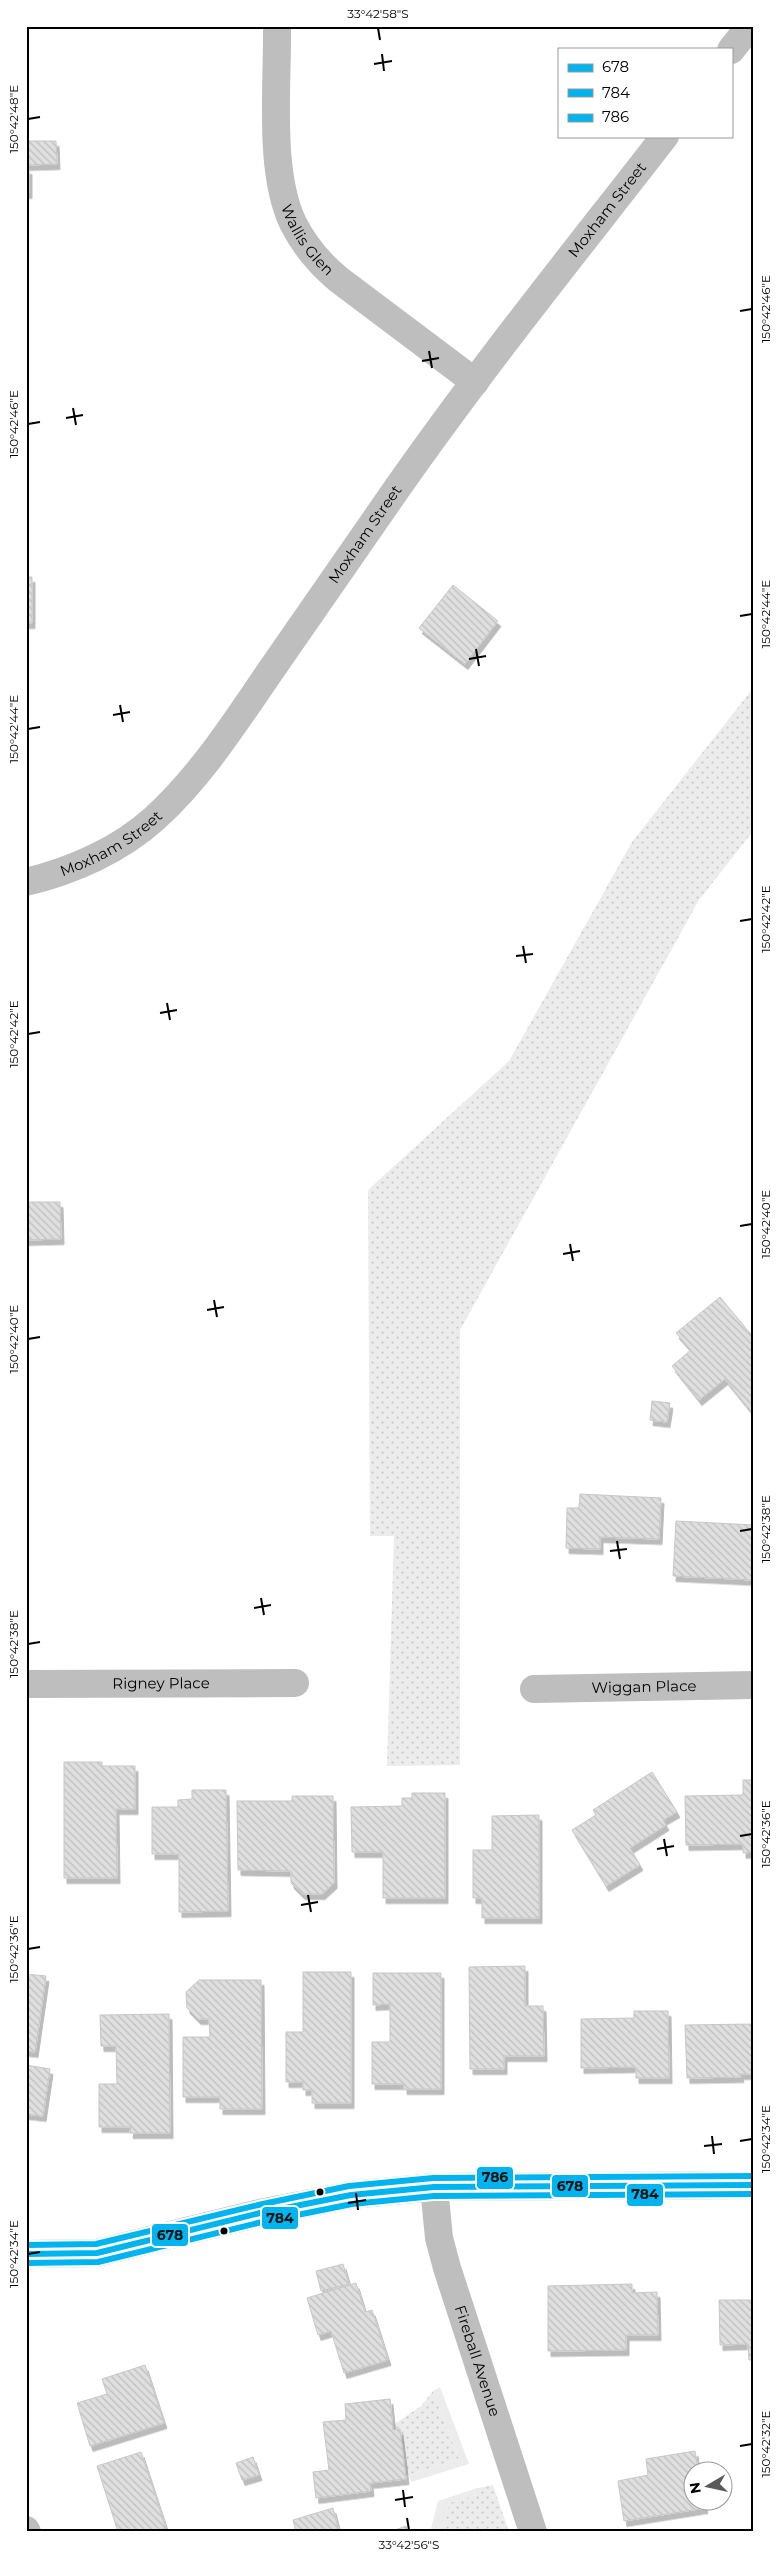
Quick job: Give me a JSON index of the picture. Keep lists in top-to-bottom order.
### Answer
{
  "streets": {
    "street": [
      "Moxham Street",
      "Wallis Glen",
      "Rigney Place",
      "Wiggan Place",
      "Fireball Avenue"
    ]
  },
  "crossings": [
    ["Moxham Street", "Wallis Glen"]
  ],
  "lines": ["transit line 786", "transit line 678", "transit line 784"],
  "legend": ["678", "784", "786"],
  "north": "left",
  "coordinates": [
    "33°42'58\"S",
    "150°42'48\"E",
    "150°42'46\"E",
    "150°42'44\"E",
    "150°42'42\"E",
    "150°42'40\"E",
    "150°42'38\"E",
    "150°42'36\"E",
    "150°42'34\"E",
    "150°42'32\"E",
    "33°42'56\"S"
  ]
}
